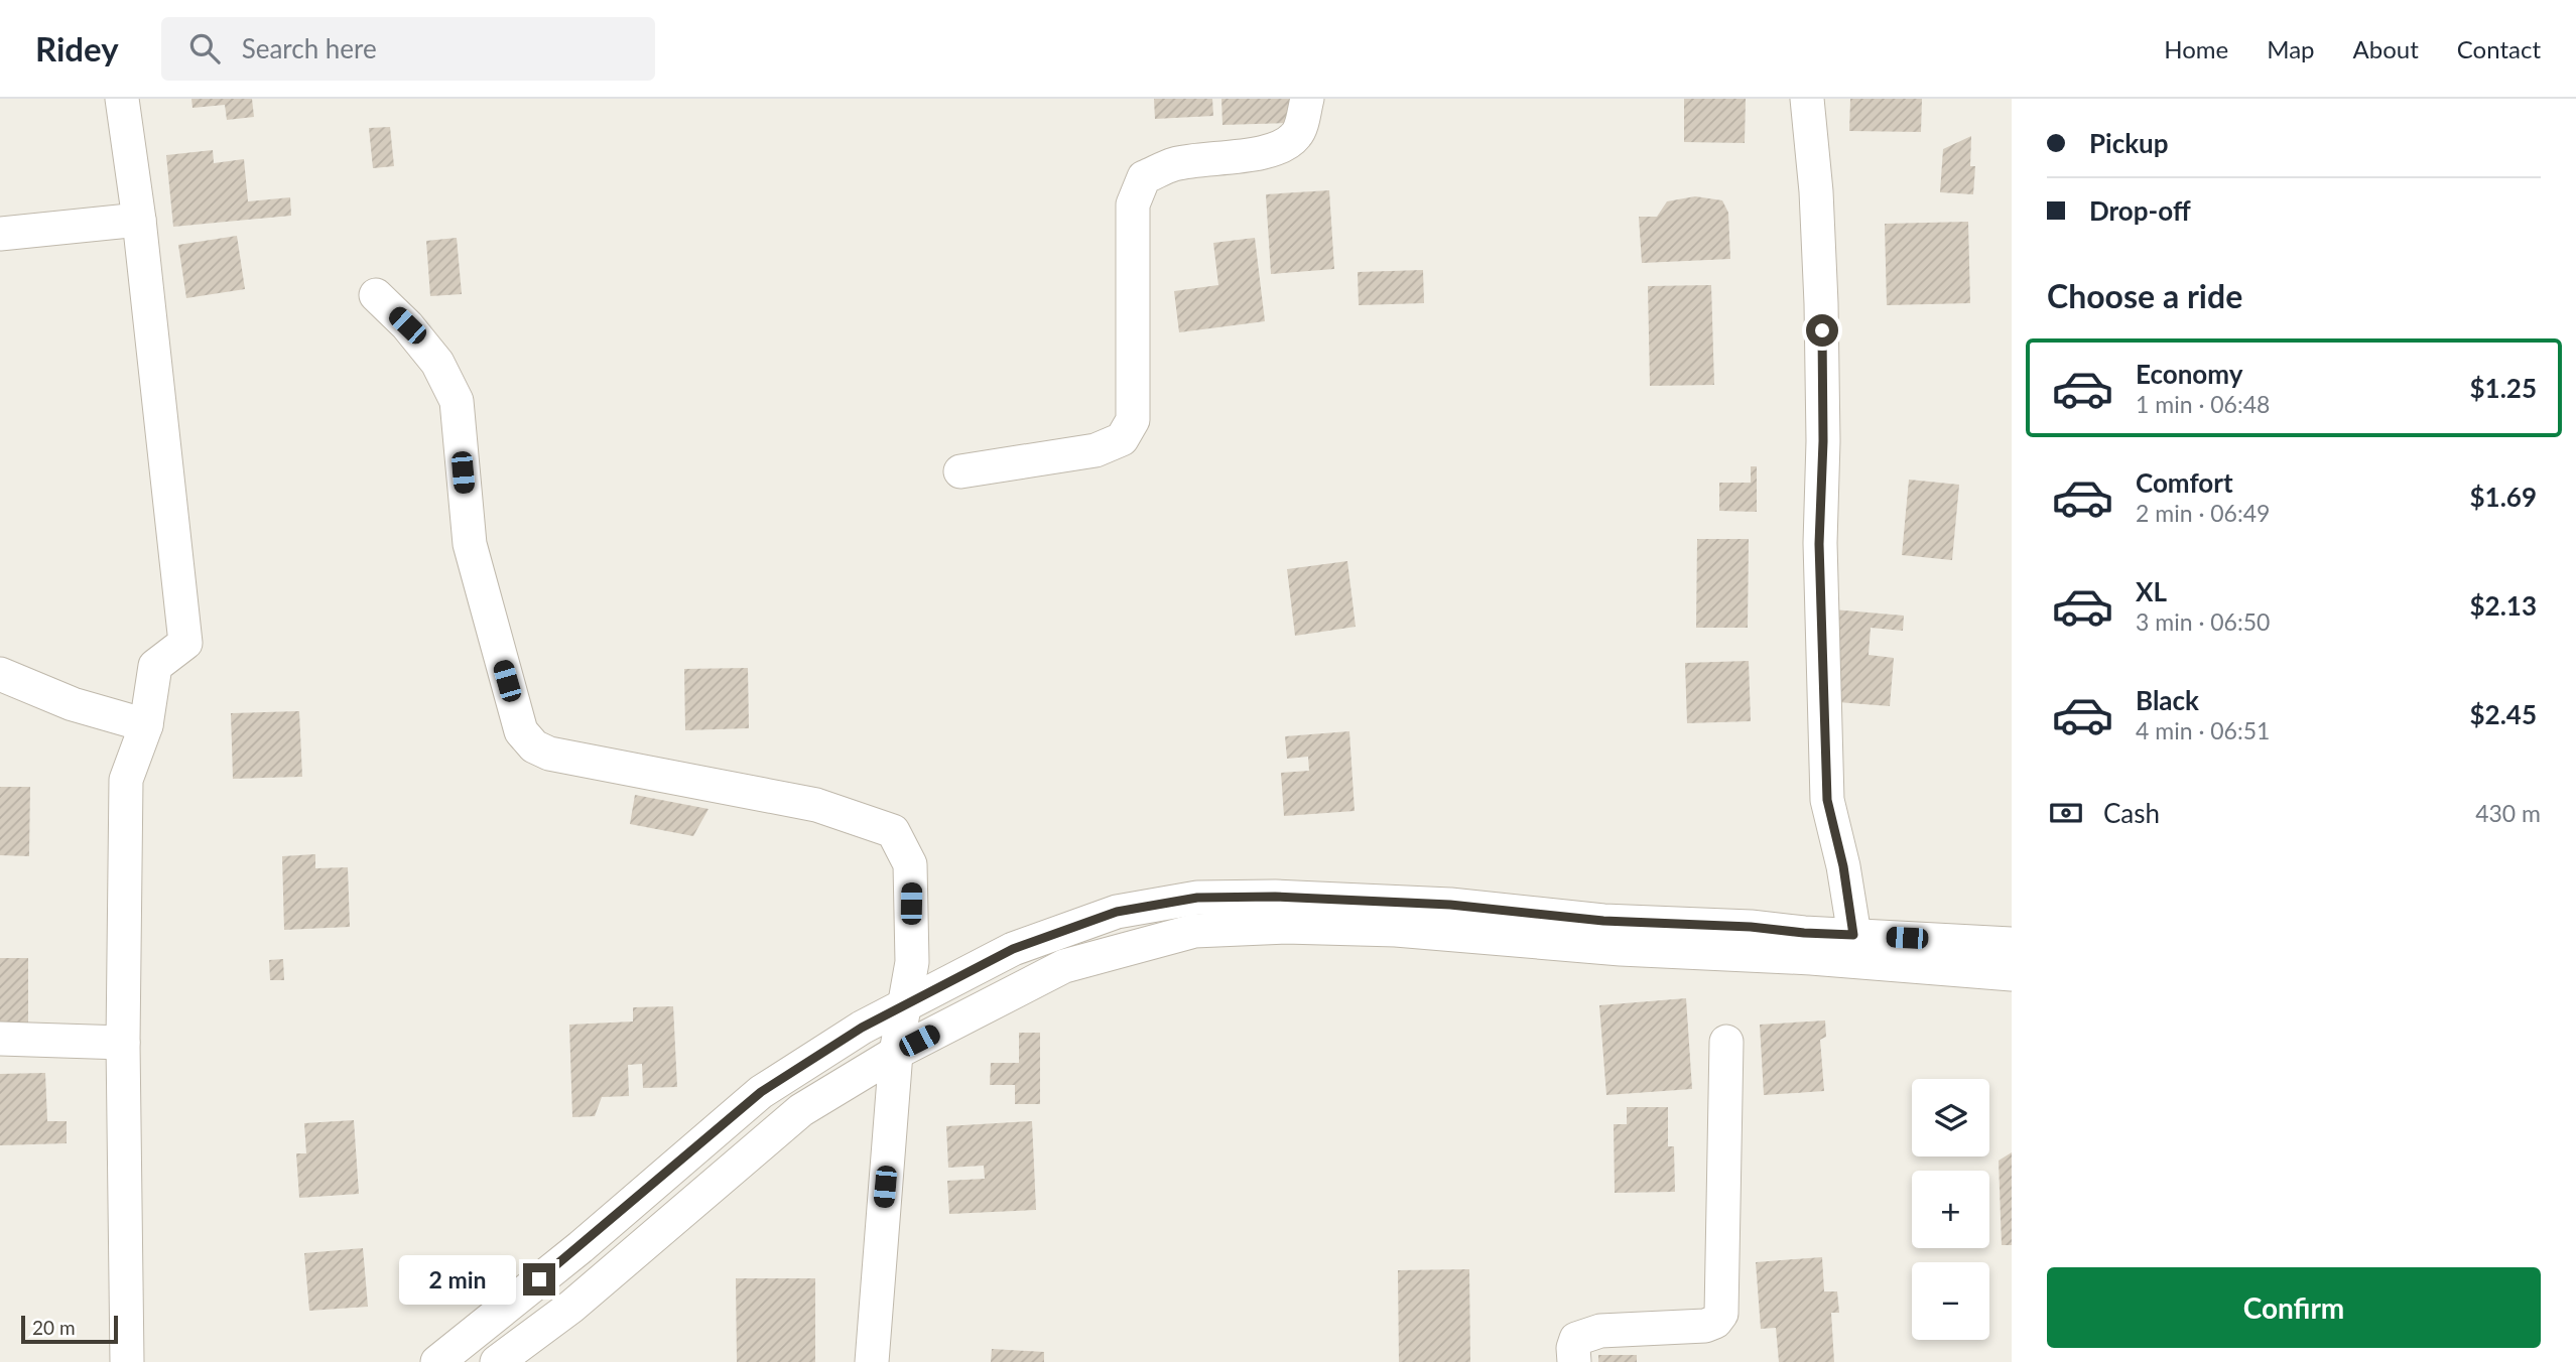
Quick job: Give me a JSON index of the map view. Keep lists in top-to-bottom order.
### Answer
{
  "scale_bar": "20 m",
  "page": {
    "header": "Ridey",
    "search": "Search here",
    "nav": [
      "Home",
      "Map",
      "About",
      "Contact"
    ],
    "banner": ["Pickup", "Drop-off"],
    "heading": "Choose a ride",
    "list": [
      {
        "name": "Economy",
        "note": "1 min · 06:48",
        "value": "$1.25"
      },
      {
        "name": "Comfort",
        "note": "2 min · 06:49",
        "value": "$1.69"
      },
      {
        "name": "XL",
        "note": "3 min · 06:50",
        "value": "$2.13"
      },
      {
        "name": "Black",
        "note": "4 min · 06:51",
        "value": "$2.45"
      }
    ],
    "pay": ["Cash", "430 m"],
    "map_buttons": ["+", "−"],
    "buttons": "Confirm",
    "bubble": "2 min",
    "scale": "20 m"
  }
}
